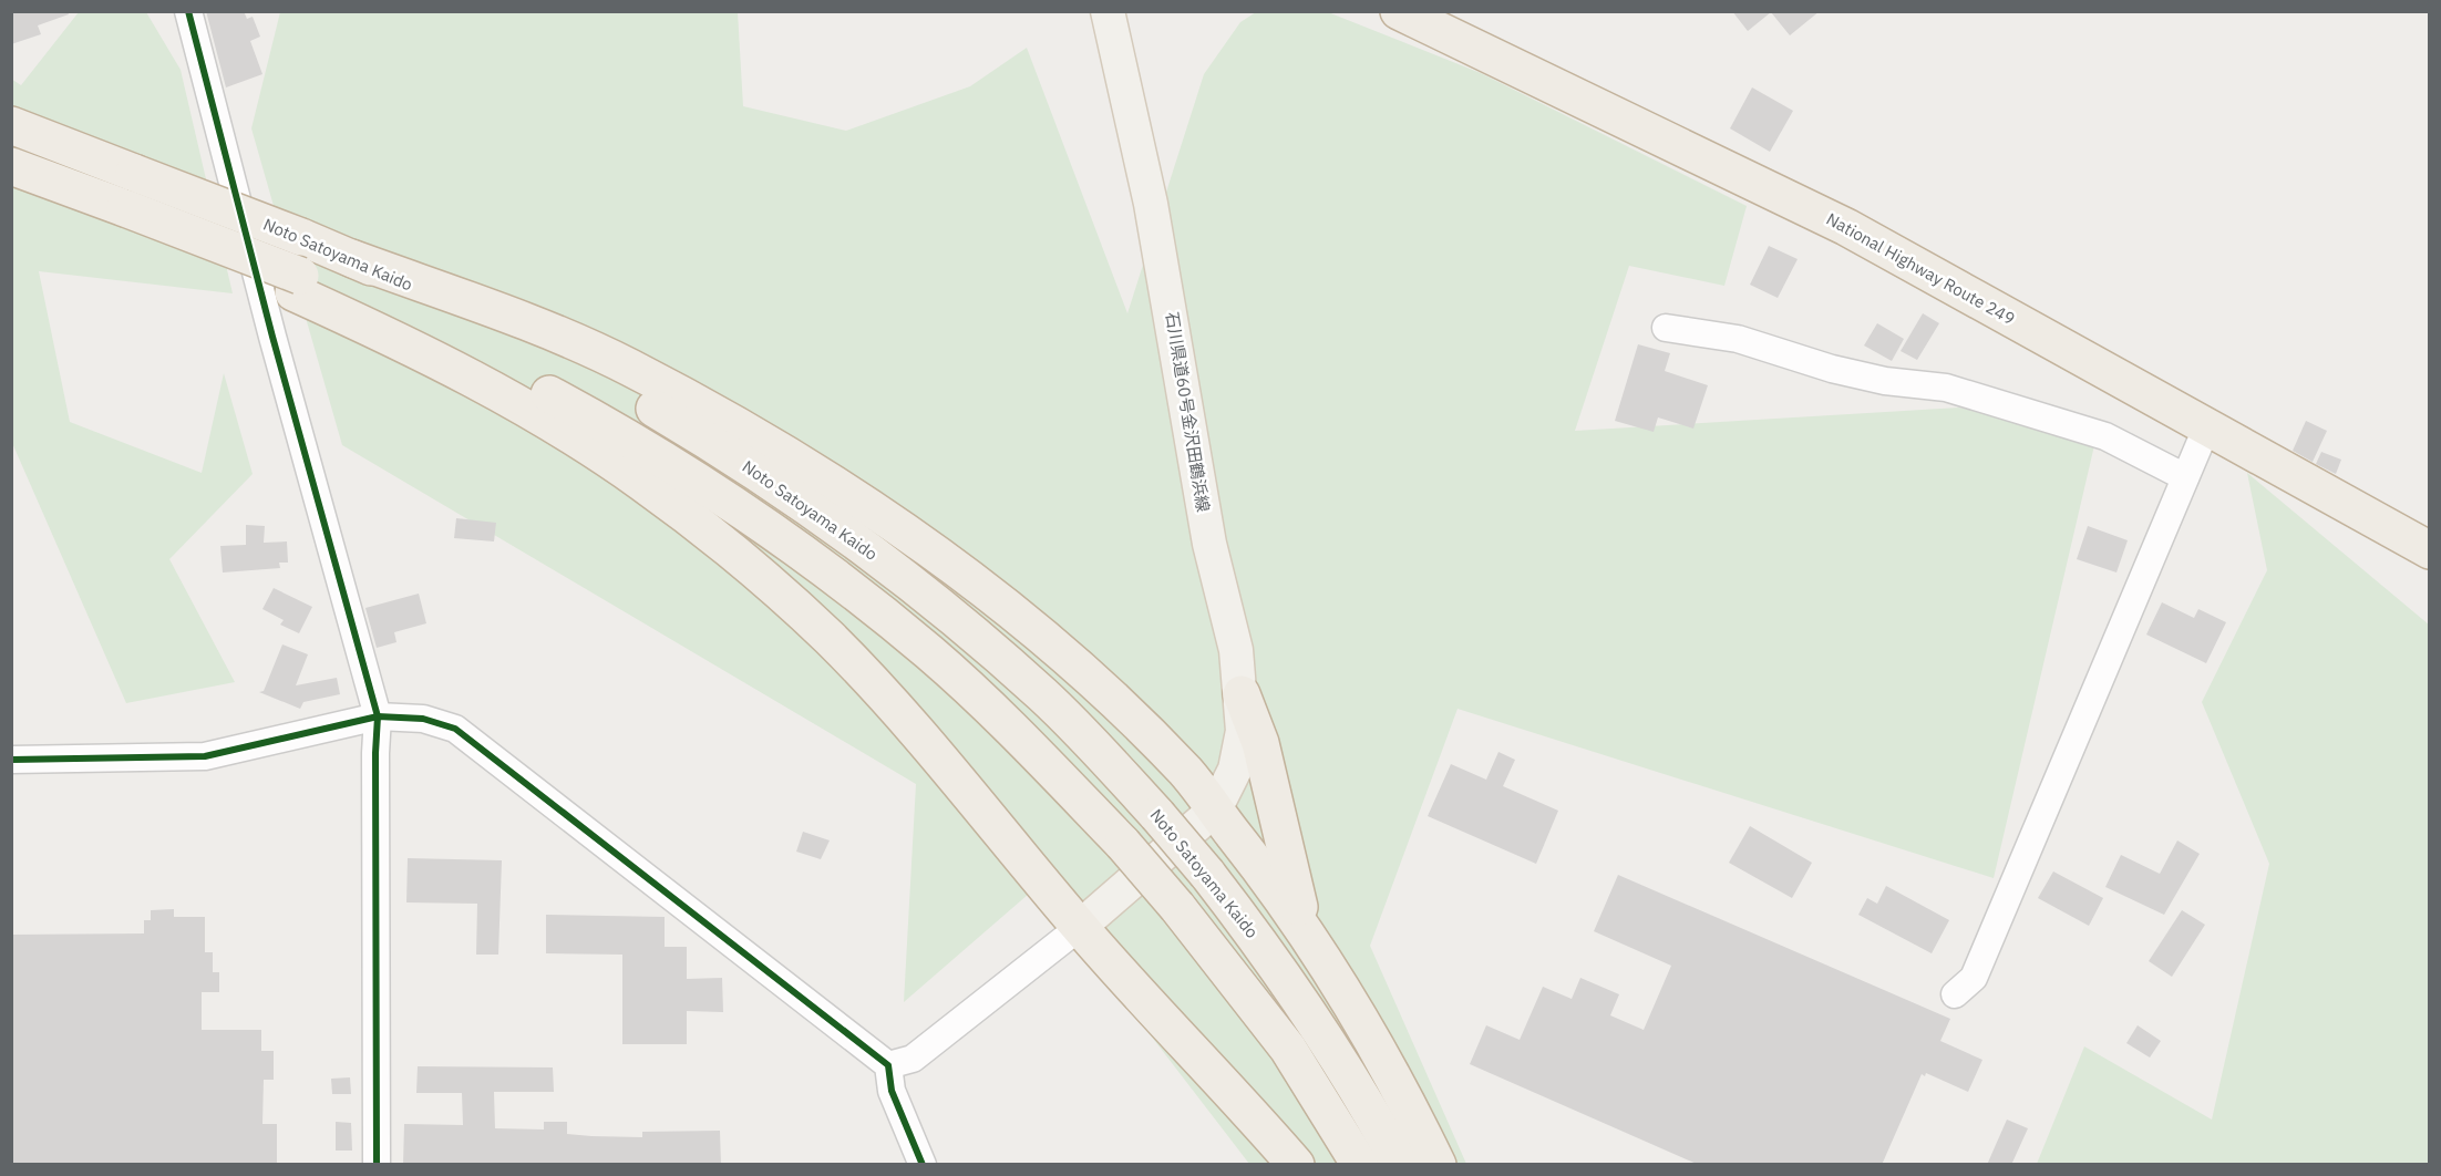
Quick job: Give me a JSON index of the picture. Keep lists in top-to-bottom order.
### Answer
{
  "streets": {
    "highway": ["Noto Satoyama Kaido", "National Highway Route 249"],
    "main road": ["石川県道60号金沢田鶴浜線"]
  }
}
